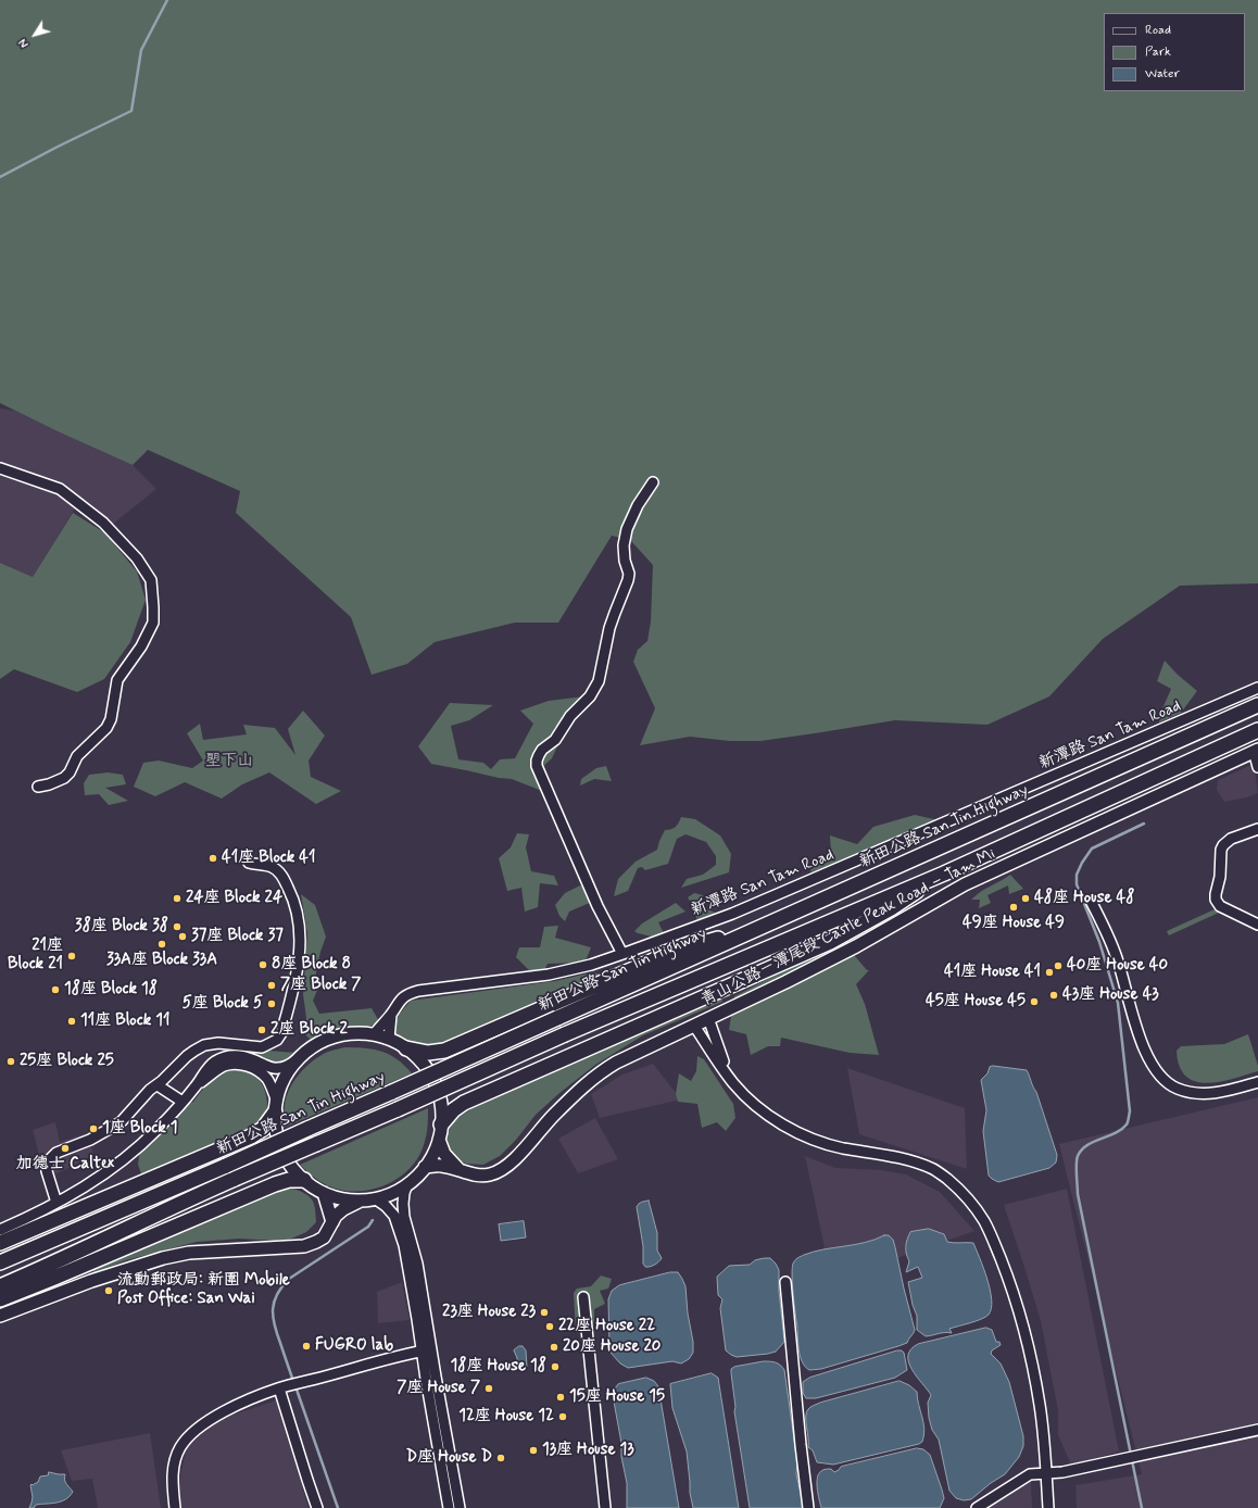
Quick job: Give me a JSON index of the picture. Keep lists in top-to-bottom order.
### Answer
{
  "streets": {
    "highway": ["新田公路 San Tin Highway"],
    "main road": ["青山公路－潭尾段 Castle Peak Road – Tam Mi"],
    "street": ["新潭路 San Tam Road"]
  },
  "parks": ["塱下山"],
  "places": [
    "41座 Block 41",
    "24座 Block 24",
    "48座 House 48",
    "49座 House 49",
    "38座 Block 38",
    "37座 Block 37",
    "33A座 Block 33A",
    "21座 Block 21",
    "8座 Block 8",
    "40座 House 40",
    "41座 House 41",
    "7座 Block 7",
    "18座 Block 18",
    "43座 House 43",
    "45座 House 45",
    "5座 Block 5",
    "11座 Block 11",
    "2座 Block 2",
    "25座 Block 25",
    "1座 Block 1",
    "加德士 Caltex",
    "流動郵政局: 新圍 Mobile Post Office: San Wai",
    "23座 House 23",
    "22座 House 22",
    "FUGRO lab",
    "20座 House 20",
    "18座 House 18",
    "7座 House 7",
    "15座 House 15",
    "12座 House 12",
    "13座 House 13",
    "D座 House D"
  ],
  "legend": ["Road", "Park", "Water"],
  "north": "bottom left"
}
